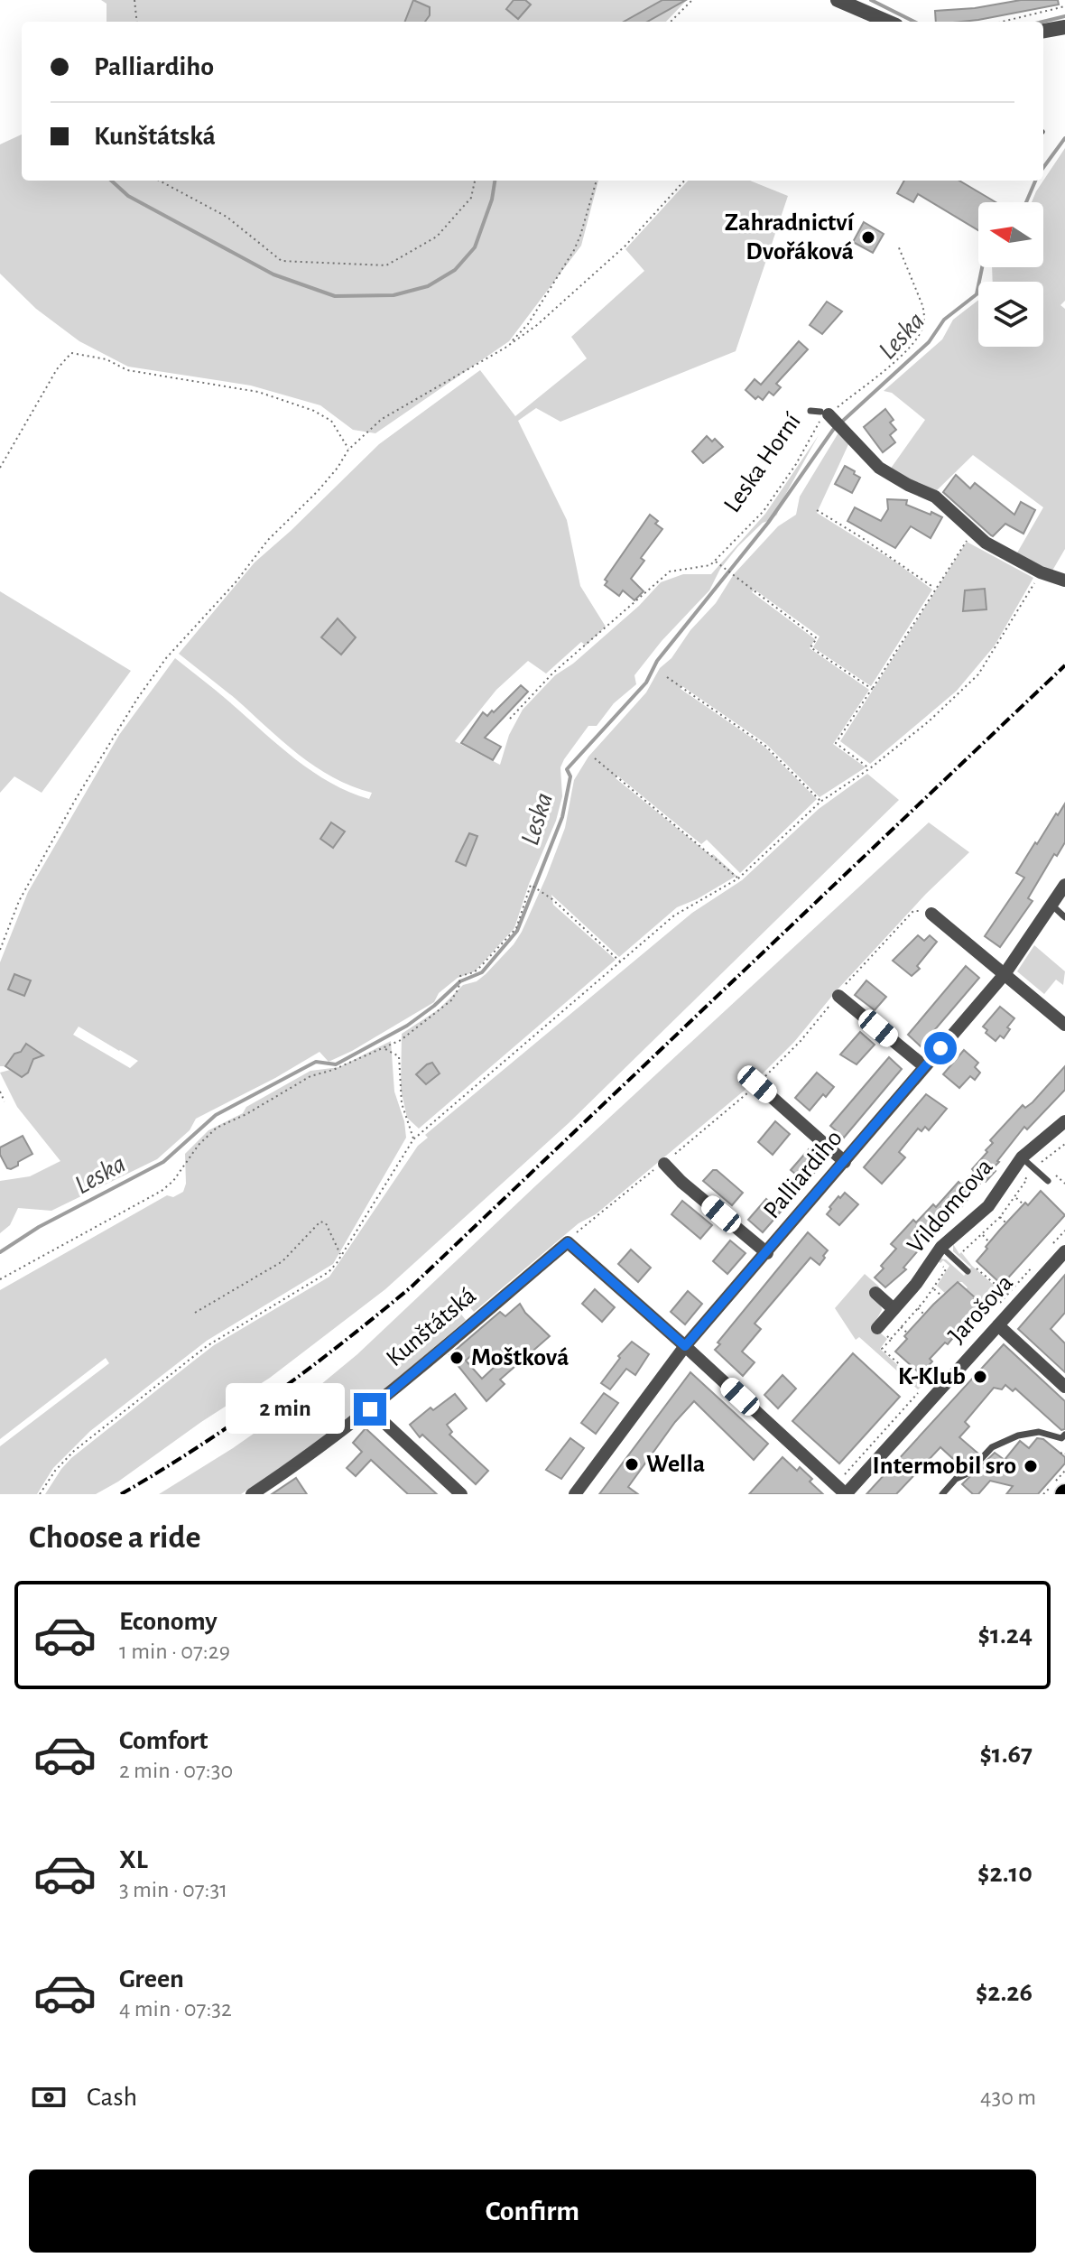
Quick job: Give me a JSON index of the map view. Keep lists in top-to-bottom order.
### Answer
{
  "streets": {
    "street": [
      "Leska Horní",
      "Palliardiho",
      "Vildomcova",
      "Jarošova",
      "Kunštátská"
    ]
  },
  "water": ["Leska"],
  "places": [
    "Zahradnictví Dvořáková",
    "Moštková",
    "K-Klub",
    "Wella",
    "Intermobil sro"
  ],
  "north": "left",
  "page": {
    "banner": ["Palliardiho", "Kunštátská"],
    "bubble": "2 min",
    "heading": "Choose a ride",
    "list": [
      {
        "name": "Economy",
        "note": "1 min · 07:29",
        "value": "$1.24"
      },
      {
        "name": "Comfort",
        "note": "2 min · 07:30",
        "value": "$1.67"
      },
      {
        "name": "XL",
        "note": "3 min · 07:31",
        "value": "$2.10"
      },
      {
        "name": "Green",
        "note": "4 min · 07:32",
        "value": "$2.26"
      }
    ],
    "pay": ["Cash", "430 m"],
    "buttons": "Confirm"
  }
}
